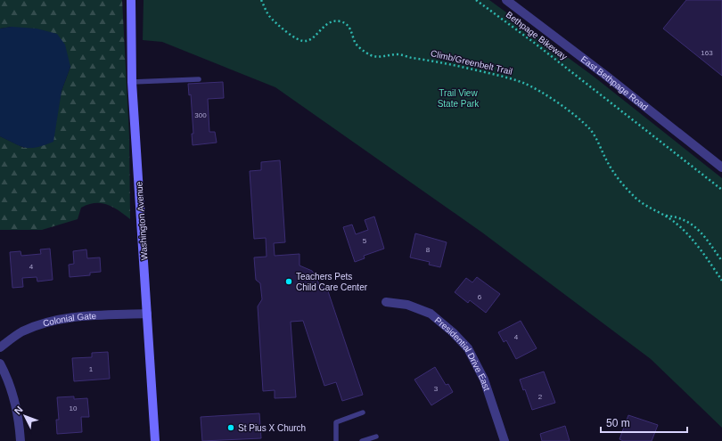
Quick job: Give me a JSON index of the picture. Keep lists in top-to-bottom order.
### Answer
{
  "streets": {
    "main road": ["Washington Avenue"],
    "street": ["East Bethpage Road", "Colonial Gate", "Presidential Drive East"],
    "path": ["Bethpage Bikeway", "Climb/Greenbelt Trail"]
  },
  "crossings": [
    ["Washington Avenue", "Colonial Gate"]
  ],
  "parks": ["Trail View State Park"],
  "places": ["Teachers Pets Child Care Center", "St Pius X Church"],
  "house_numbers": [
    "163",
    "300",
    "5",
    "8",
    "4",
    "6",
    "4",
    "1",
    "3",
    "2",
    "10"
  ],
  "scale_bar": "50 m",
  "north": "top left"
}
